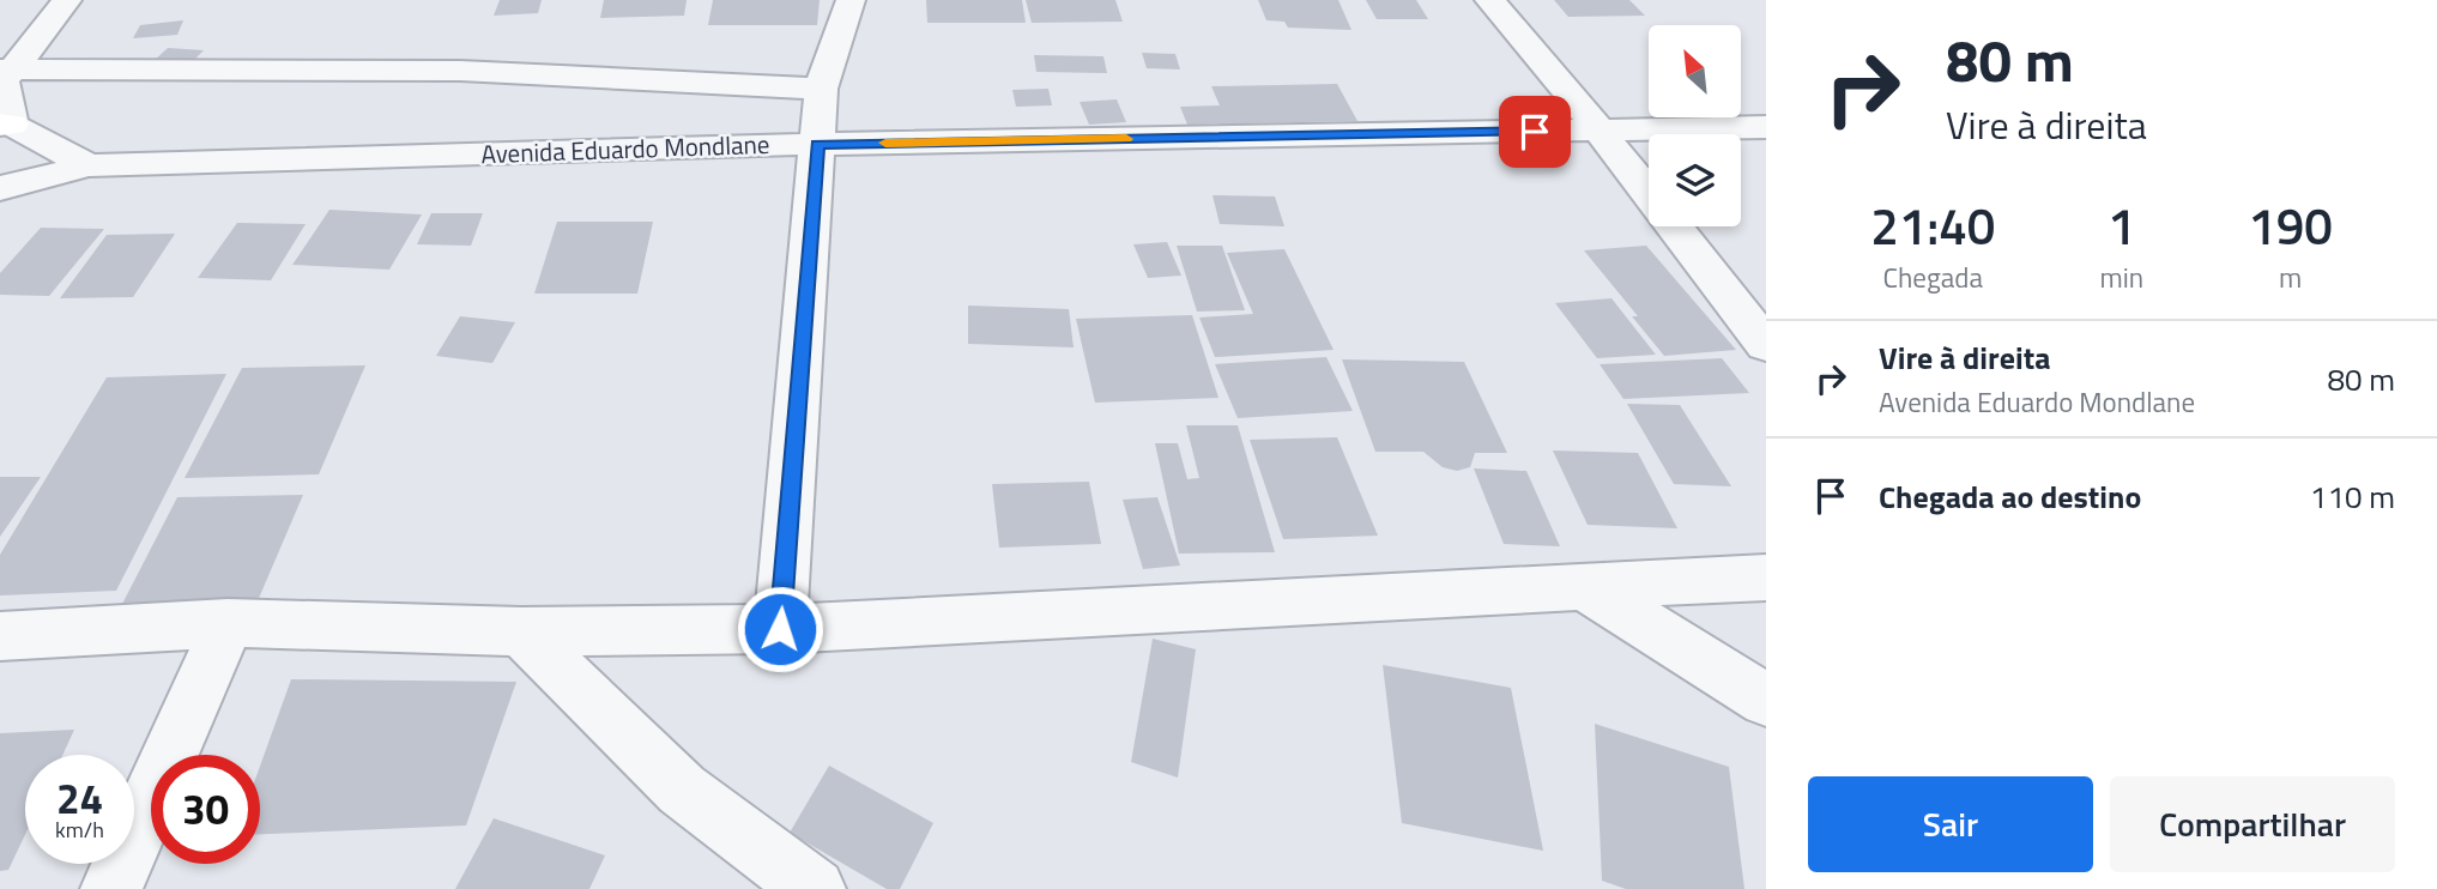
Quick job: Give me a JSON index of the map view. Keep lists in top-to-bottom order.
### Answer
{
  "streets": {
    "street": ["Avenida Eduardo Mondlane"]
  },
  "north": "top left",
  "page": {
    "turn": ["80 m", "Vire à direita"],
    "eta": [
      "21:40",
      "Chegada",
      "1",
      "min",
      "190",
      "m"
    ],
    "list": [
      {
        "name": "Vire à direita",
        "note": "Avenida Eduardo Mondlane",
        "value": "80 m"
      },
      {
        "name": "Chegada ao destino",
        "value": "110 m"
      }
    ],
    "speed": "24 km/h",
    "limit": "30",
    "buttons": ["Sair", "Compartilhar"]
  }
}
